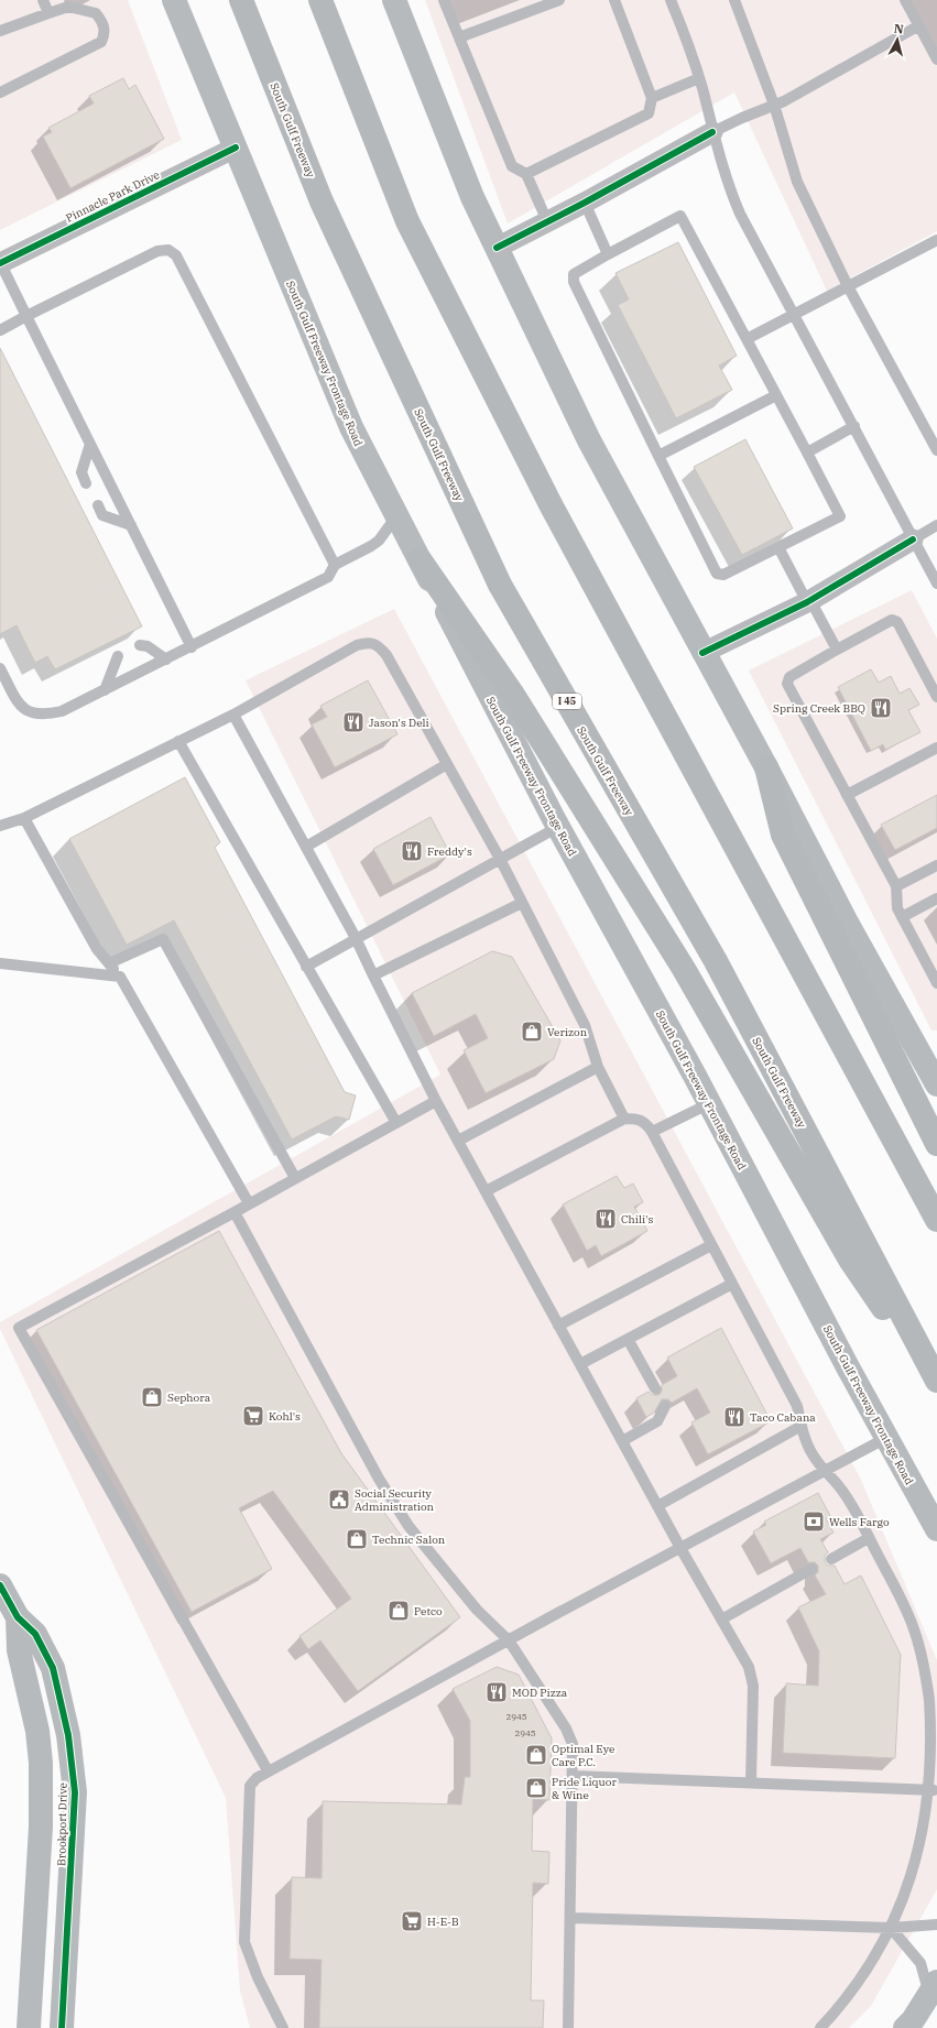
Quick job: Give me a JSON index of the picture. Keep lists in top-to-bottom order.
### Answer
{
  "streets": {
    "highway": ["South Gulf Freeway", "I 45"],
    "main road": ["South Gulf Freeway Frontage Road", "Brookport Drive"],
    "street": ["Pinnacle Park Drive"]
  },
  "crossings": [
    ["Pinnacle Park Drive", "South Gulf Freeway Frontage Road"]
  ],
  "places": {
    "restaurant": [
      "Spring Creek BBQ",
      "Jason's Deli",
      "Freddy's",
      "Chili's",
      "Taco Cabana",
      "MOD Pizza"
    ],
    "shop": [
      "Verizon",
      "Sephora",
      "Technic Salon",
      "Petco",
      "Optimal Eye Care P.C.",
      "Pride Liquor & Wine"
    ],
    "supermarket": ["Kohl's", "H-E-B"],
    "public building": ["Social Security Administration"],
    "bank": ["Wells Fargo"]
  },
  "house_numbers": ["2945", "2945"],
  "north": "top"
}
